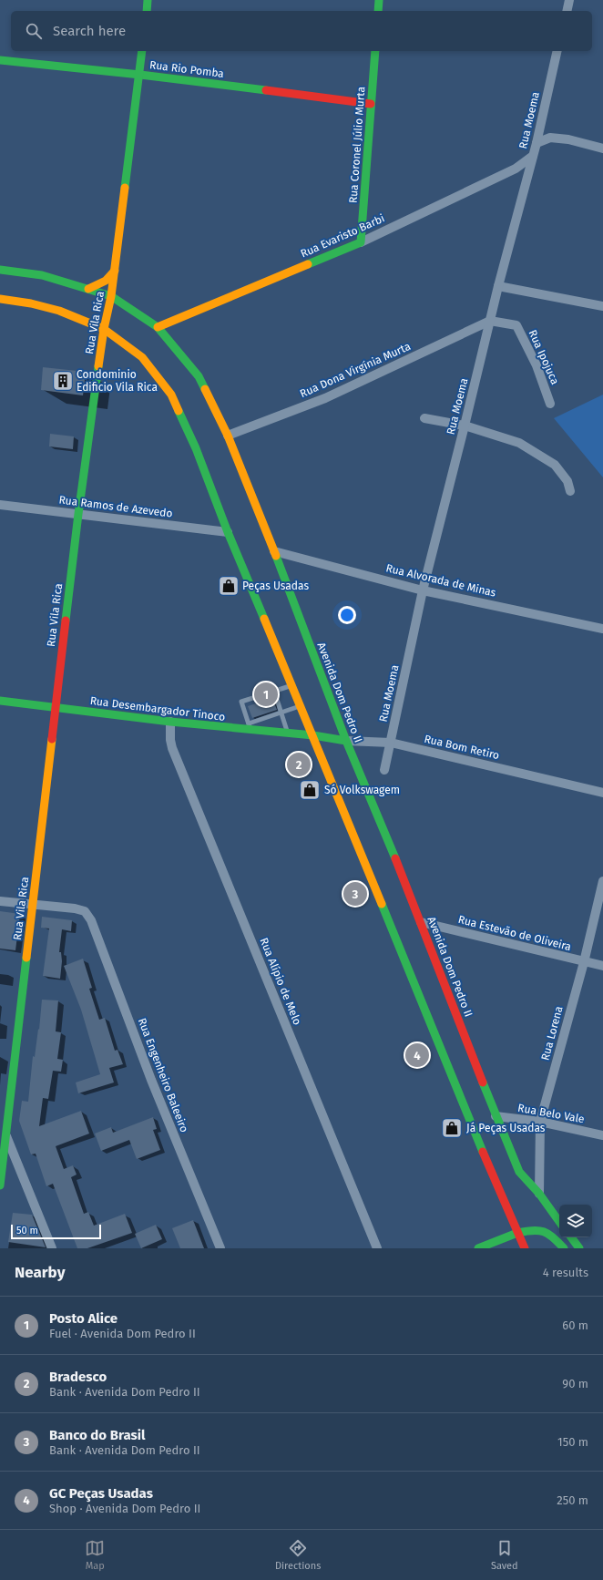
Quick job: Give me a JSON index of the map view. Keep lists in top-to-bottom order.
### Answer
{
  "streets": {
    "main road": [
      "Rua Rio Pomba",
      "Rua Coronel Júlio Murta",
      "Rua Evaristo Barbi",
      "Rua Vila Rica",
      "Avenida Dom Pedro II",
      "Rua Desembargador Tinoco",
      "Rua Bom Retiro"
    ],
    "street": [
      "Rua Moema",
      "Rua Ipojuca",
      "Rua Dona Virgínia Murta",
      "Rua Ramos de Azevedo",
      "Rua Alvorada de Minas",
      "Rua Estevão de Oliveira",
      "Rua Alípio de Melo",
      "Rua Lorena",
      "Rua Engenheiro Baleeiro",
      "Rua Belo Vale"
    ]
  },
  "crossings": [
    ["Rua Rio Pomba", "Rua Coronel Júlio Murta"],
    ["Rua Rio Pomba", "Rua Vila Rica"],
    ["Rua Moema", "Rua Evaristo Barbi"],
    ["Rua Moema", "Rua Ipojuca"],
    ["Rua Moema", "Rua Dona Virgínia Murta"],
    ["Rua Moema", "Rua Alvorada de Minas"],
    ["Rua Moema", "Rua Bom Retiro"],
    ["Rua Coronel Júlio Murta", "Rua Evaristo Barbi"],
    ["Rua Evaristo Barbi", "Avenida Dom Pedro II"],
    ["Rua Vila Rica", "Rua Ramos de Azevedo"],
    ["Rua Vila Rica", "Avenida Dom Pedro II"],
    ["Rua Vila Rica", "Rua Desembargador Tinoco"],
    ["Rua Vila Rica", "Rua Engenheiro Baleeiro"],
    ["Rua Ipojuca", "Rua Dona Virgínia Murta"],
    ["Rua Dona Virgínia Murta", "Avenida Dom Pedro II"],
    ["Rua Alvorada de Minas", "Avenida Dom Pedro II"],
    ["Avenida Dom Pedro II", "Rua Bom Retiro"],
    ["Avenida Dom Pedro II", "Rua Estevão de Oliveira"],
    ["Avenida Dom Pedro II", "Rua Lorena"],
    ["Avenida Dom Pedro II", "Rua Belo Vale"],
    ["Rua Desembargador Tinoco", "Rua Bom Retiro"],
    ["Rua Desembargador Tinoco", "Rua Alípio de Melo"],
    ["Rua Estevão de Oliveira", "Rua Lorena"],
    ["Rua Lorena", "Rua Belo Vale"]
  ],
  "places": {
    "building": ["Condominio Edificio Vila Rica"],
    "shop": ["Peças Usadas", "Só Volkswagem", "Já Peças Usadas"]
  },
  "scale_bar": "50 m",
  "page": {
    "search": "Search here",
    "pins": [
      "1",
      "2",
      "3",
      "4"
    ],
    "scale": "50 m",
    "heading": ["Nearby", "4 results"],
    "list": [
      {
        "mark": "1",
        "name": "Posto Alice",
        "note": "Fuel · Avenida Dom Pedro II",
        "value": "60 m"
      },
      {
        "mark": "2",
        "name": "Bradesco",
        "note": "Bank · Avenida Dom Pedro II",
        "value": "90 m"
      },
      {
        "mark": "3",
        "name": "Banco do Brasil",
        "note": "Bank · Avenida Dom Pedro II",
        "value": "150 m"
      },
      {
        "mark": "4",
        "name": "GC Peças Usadas",
        "note": "Shop · Avenida Dom Pedro II",
        "value": "250 m"
      }
    ],
    "nav": ["Map", "Directions", "Saved"]
  }
}
